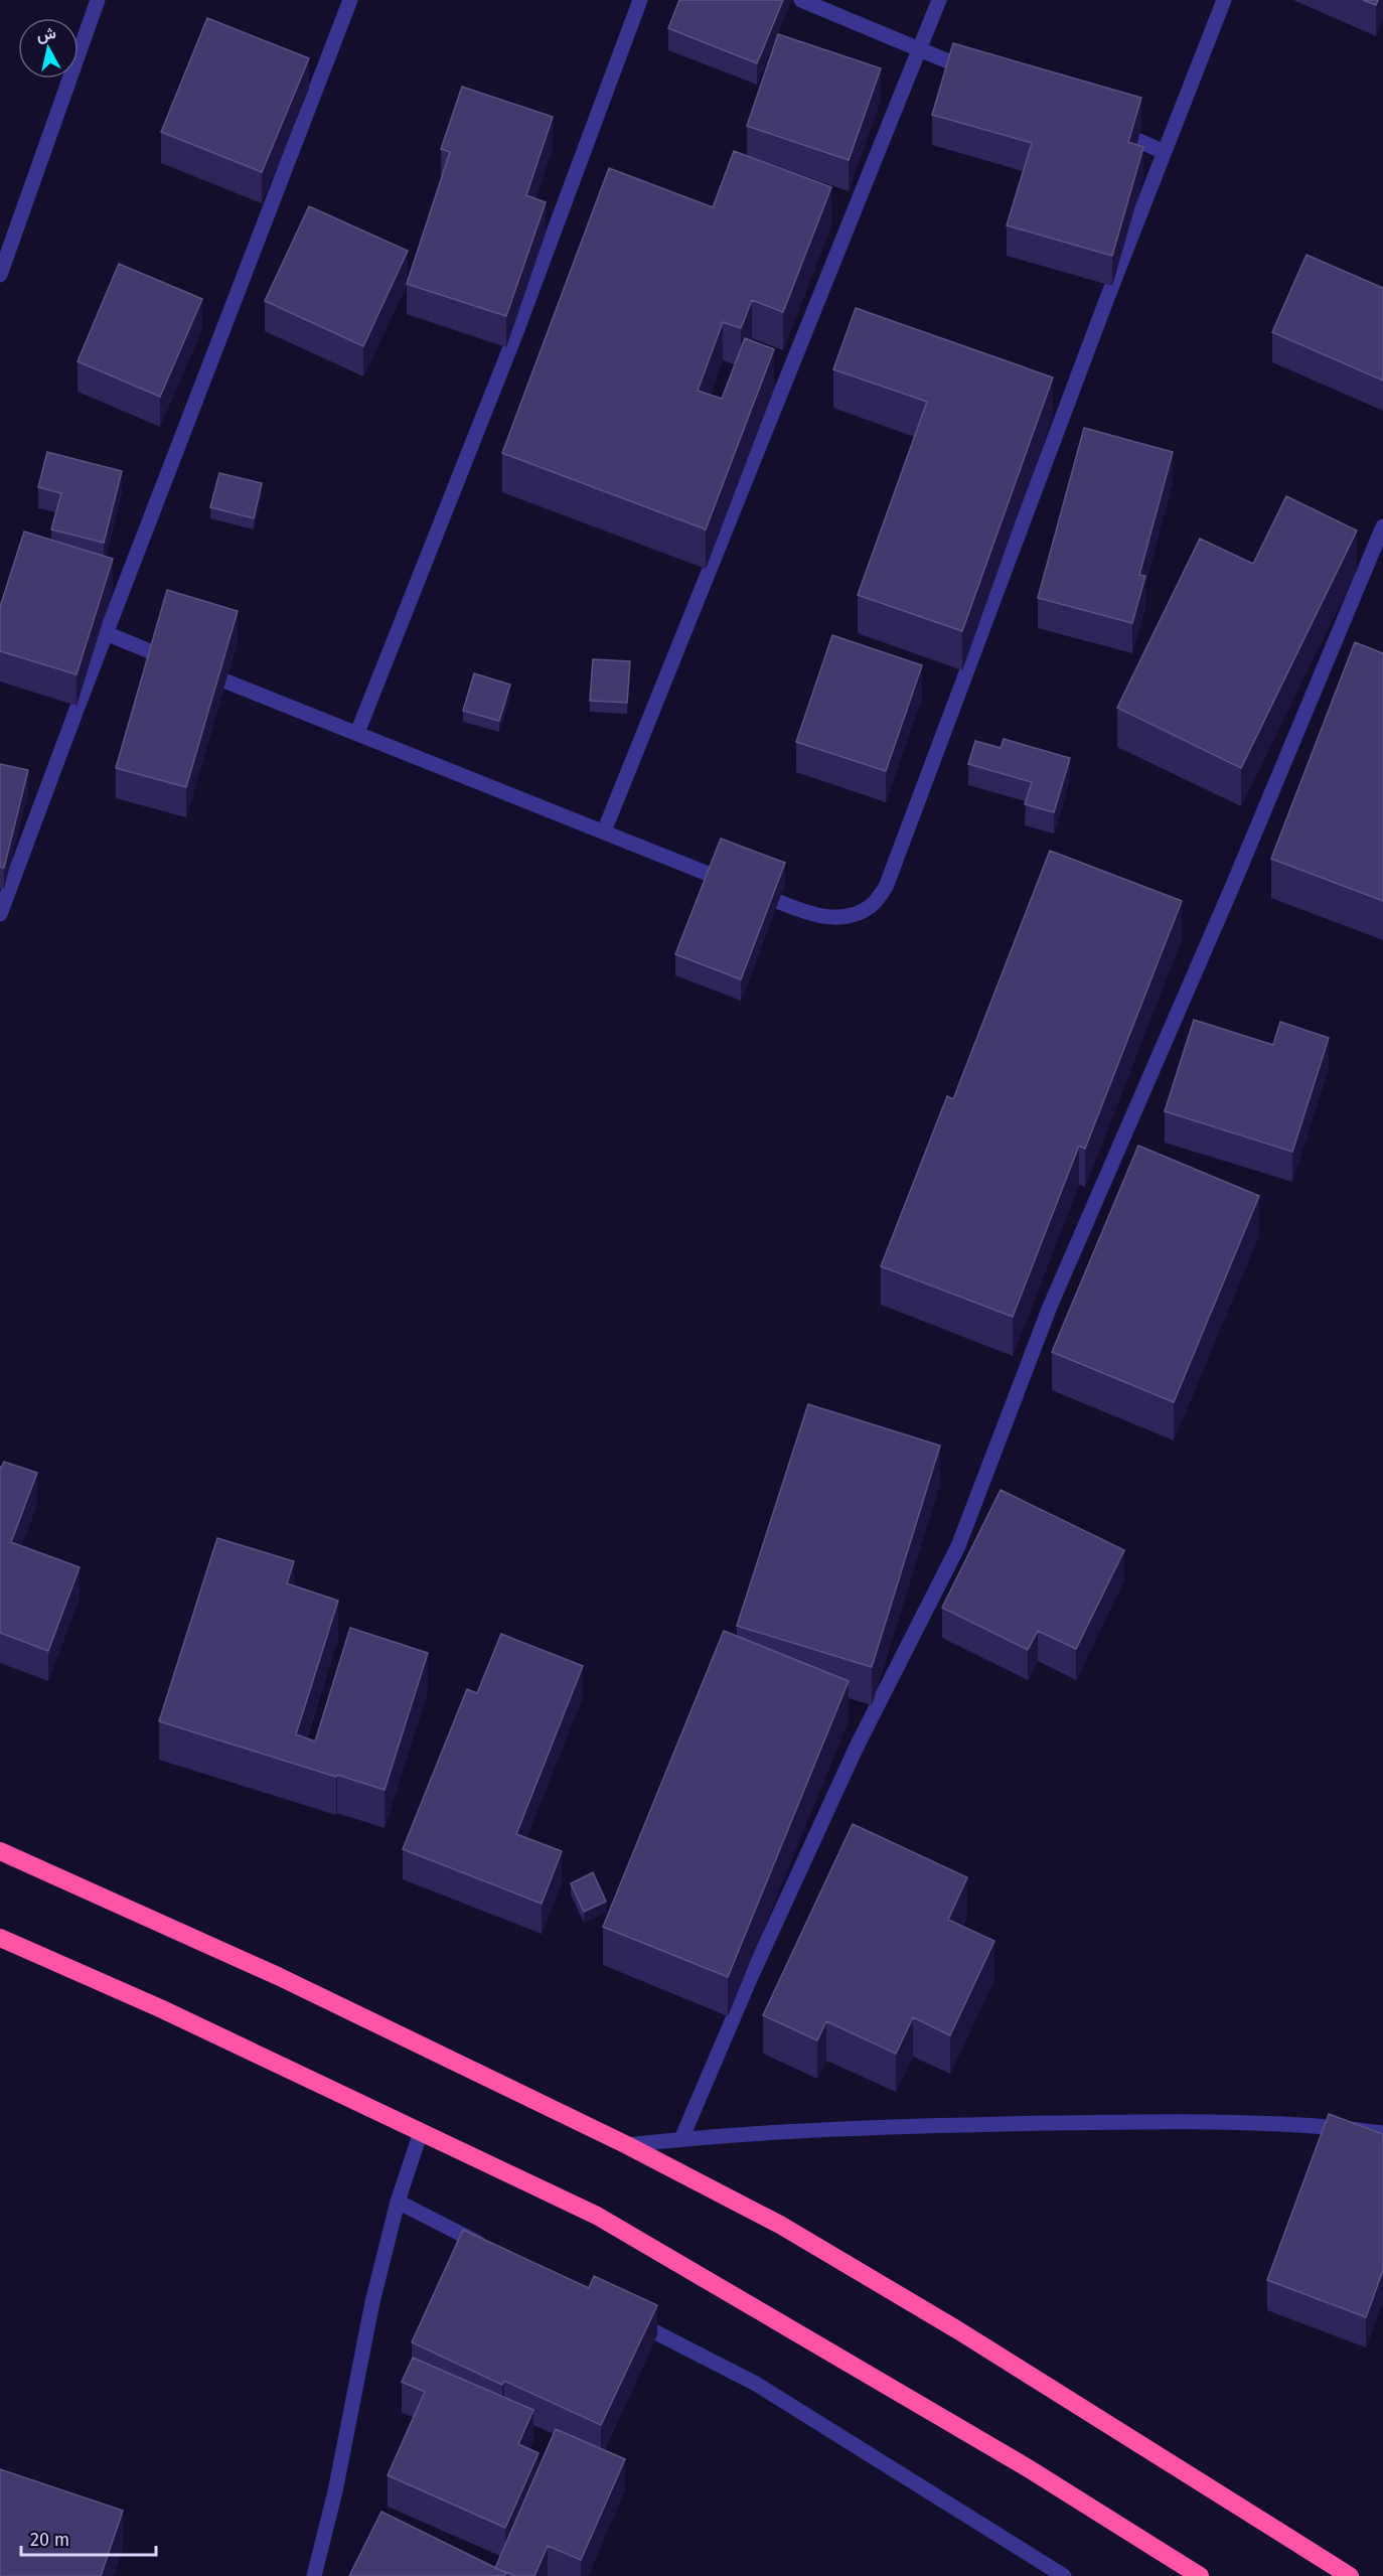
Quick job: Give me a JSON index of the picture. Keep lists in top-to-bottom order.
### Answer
{
  "scale_bar": "20 m",
  "north": "top"
}
